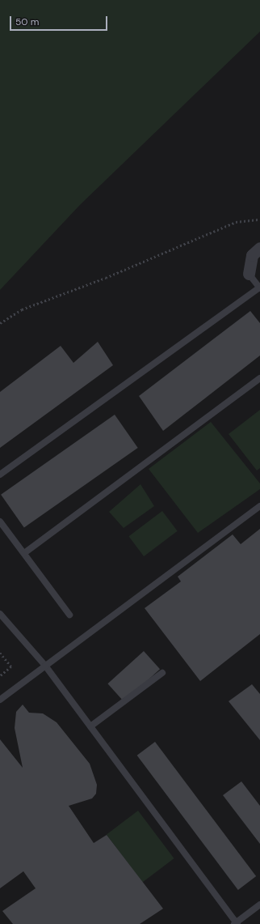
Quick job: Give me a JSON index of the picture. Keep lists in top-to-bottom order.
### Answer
{
  "scale_bar": "50 m"
}
